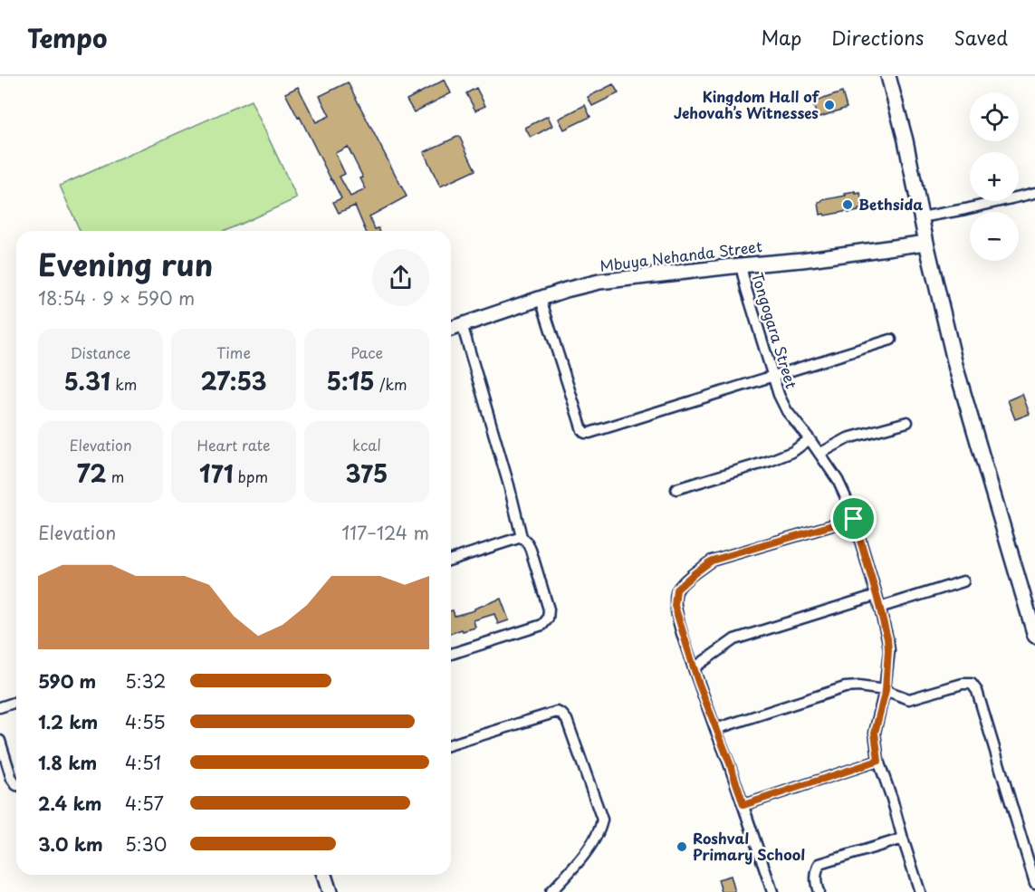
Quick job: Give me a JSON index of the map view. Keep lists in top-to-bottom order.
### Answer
{
  "streets": {
    "main road": ["Mbuya Nehanda Street"],
    "street": ["Tongogara Street"]
  },
  "crossings": [
    ["Mbuya Nehanda Street", "Tongogara Street"]
  ],
  "places": ["Kingdom Hall of Jehovah’s Witnesses", "Bethsida", "Roshval Primary School"],
  "page": {
    "header": "Tempo",
    "nav": ["Map", "Directions", "Saved"],
    "map_buttons": ["+", "−"],
    "heading": ["Evening run", "18:54 · 9 × 590 m"],
    "stats": [
      ["Distance", "5.31 km"],
      ["Time", "27:53"],
      ["Pace", "5:15 /km"],
      ["Elevation", "72 m"],
      ["Heart rate", "171 bpm"],
      ["kcal", "375"]
    ],
    "chart": ["Elevation", "117–124 m"],
    "list": [
      {
        "name": "590 m",
        "note": "5:32"
      },
      {
        "name": "1.2 km",
        "note": "4:55"
      },
      {
        "name": "1.8 km",
        "note": "4:51"
      },
      {
        "name": "2.4 km",
        "note": "4:57"
      },
      {
        "name": "3.0 km",
        "note": "5:30"
      }
    ]
  }
}
